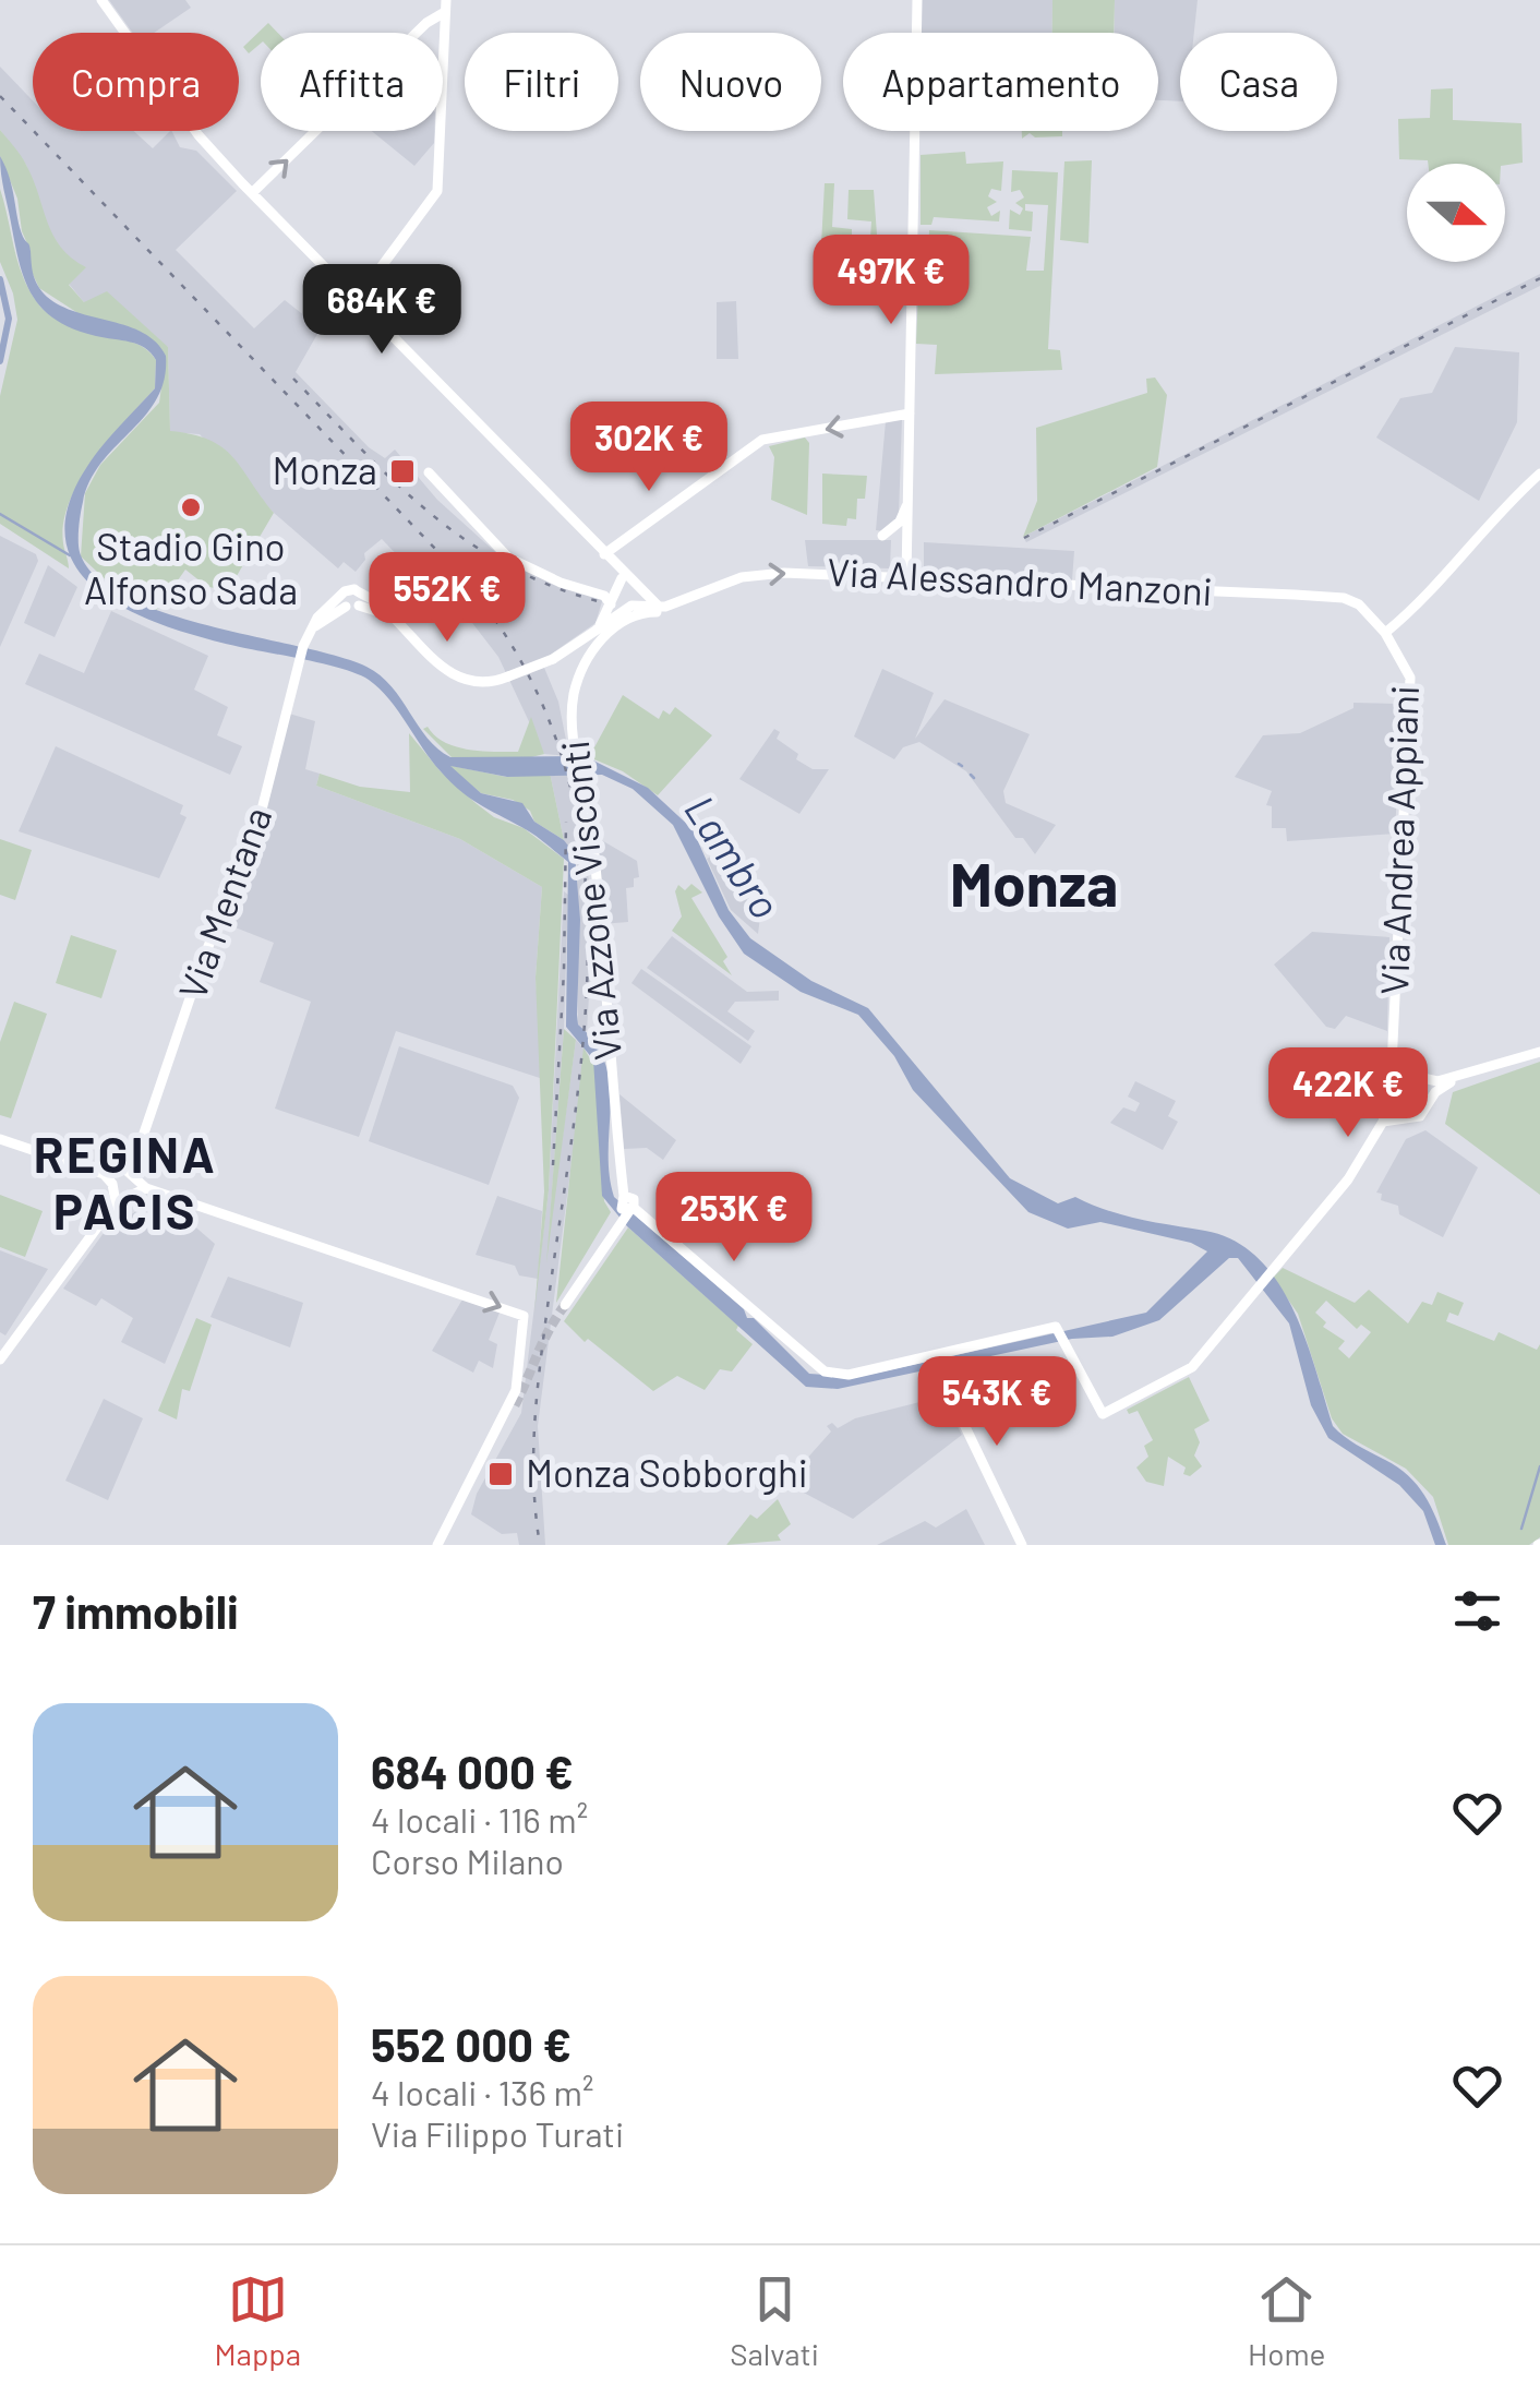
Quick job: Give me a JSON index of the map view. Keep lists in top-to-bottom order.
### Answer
{
  "streets": {
    "street": [
      "Via Alessandro Manzoni",
      "Via Andrea Appiani",
      "Via Azzone Visconti",
      "Via Mentana"
    ]
  },
  "crossings": [
    ["Via Alessandro Manzoni", "Via Andrea Appiani"]
  ],
  "districts": ["Monza", "REGINA PACIS"],
  "water": ["Lambro"],
  "places": {
    "transit": ["Monza", "Monza Sobborghi"],
    "other": ["Stadio Gino Alfonso Sada"]
  },
  "north": "right",
  "page": {
    "chip": [
      "Compra",
      "Affitta",
      "Filtri",
      "Nuovo",
      "Appartamento",
      "Casa"
    ],
    "price": [
      "497K €",
      "684K €",
      "302K €",
      "552K €",
      "422K €",
      "253K €",
      "543K €"
    ],
    "heading": "7 immobili",
    "list": [
      {
        "name": "684 000 €",
        "note": "4 locali · 116 m² · Corso Milano"
      },
      {
        "name": "552 000 €",
        "note": "4 locali · 136 m² · Via Filippo Turati"
      }
    ],
    "tabs": ["Mappa", "Salvati", "Home"]
  }
}
